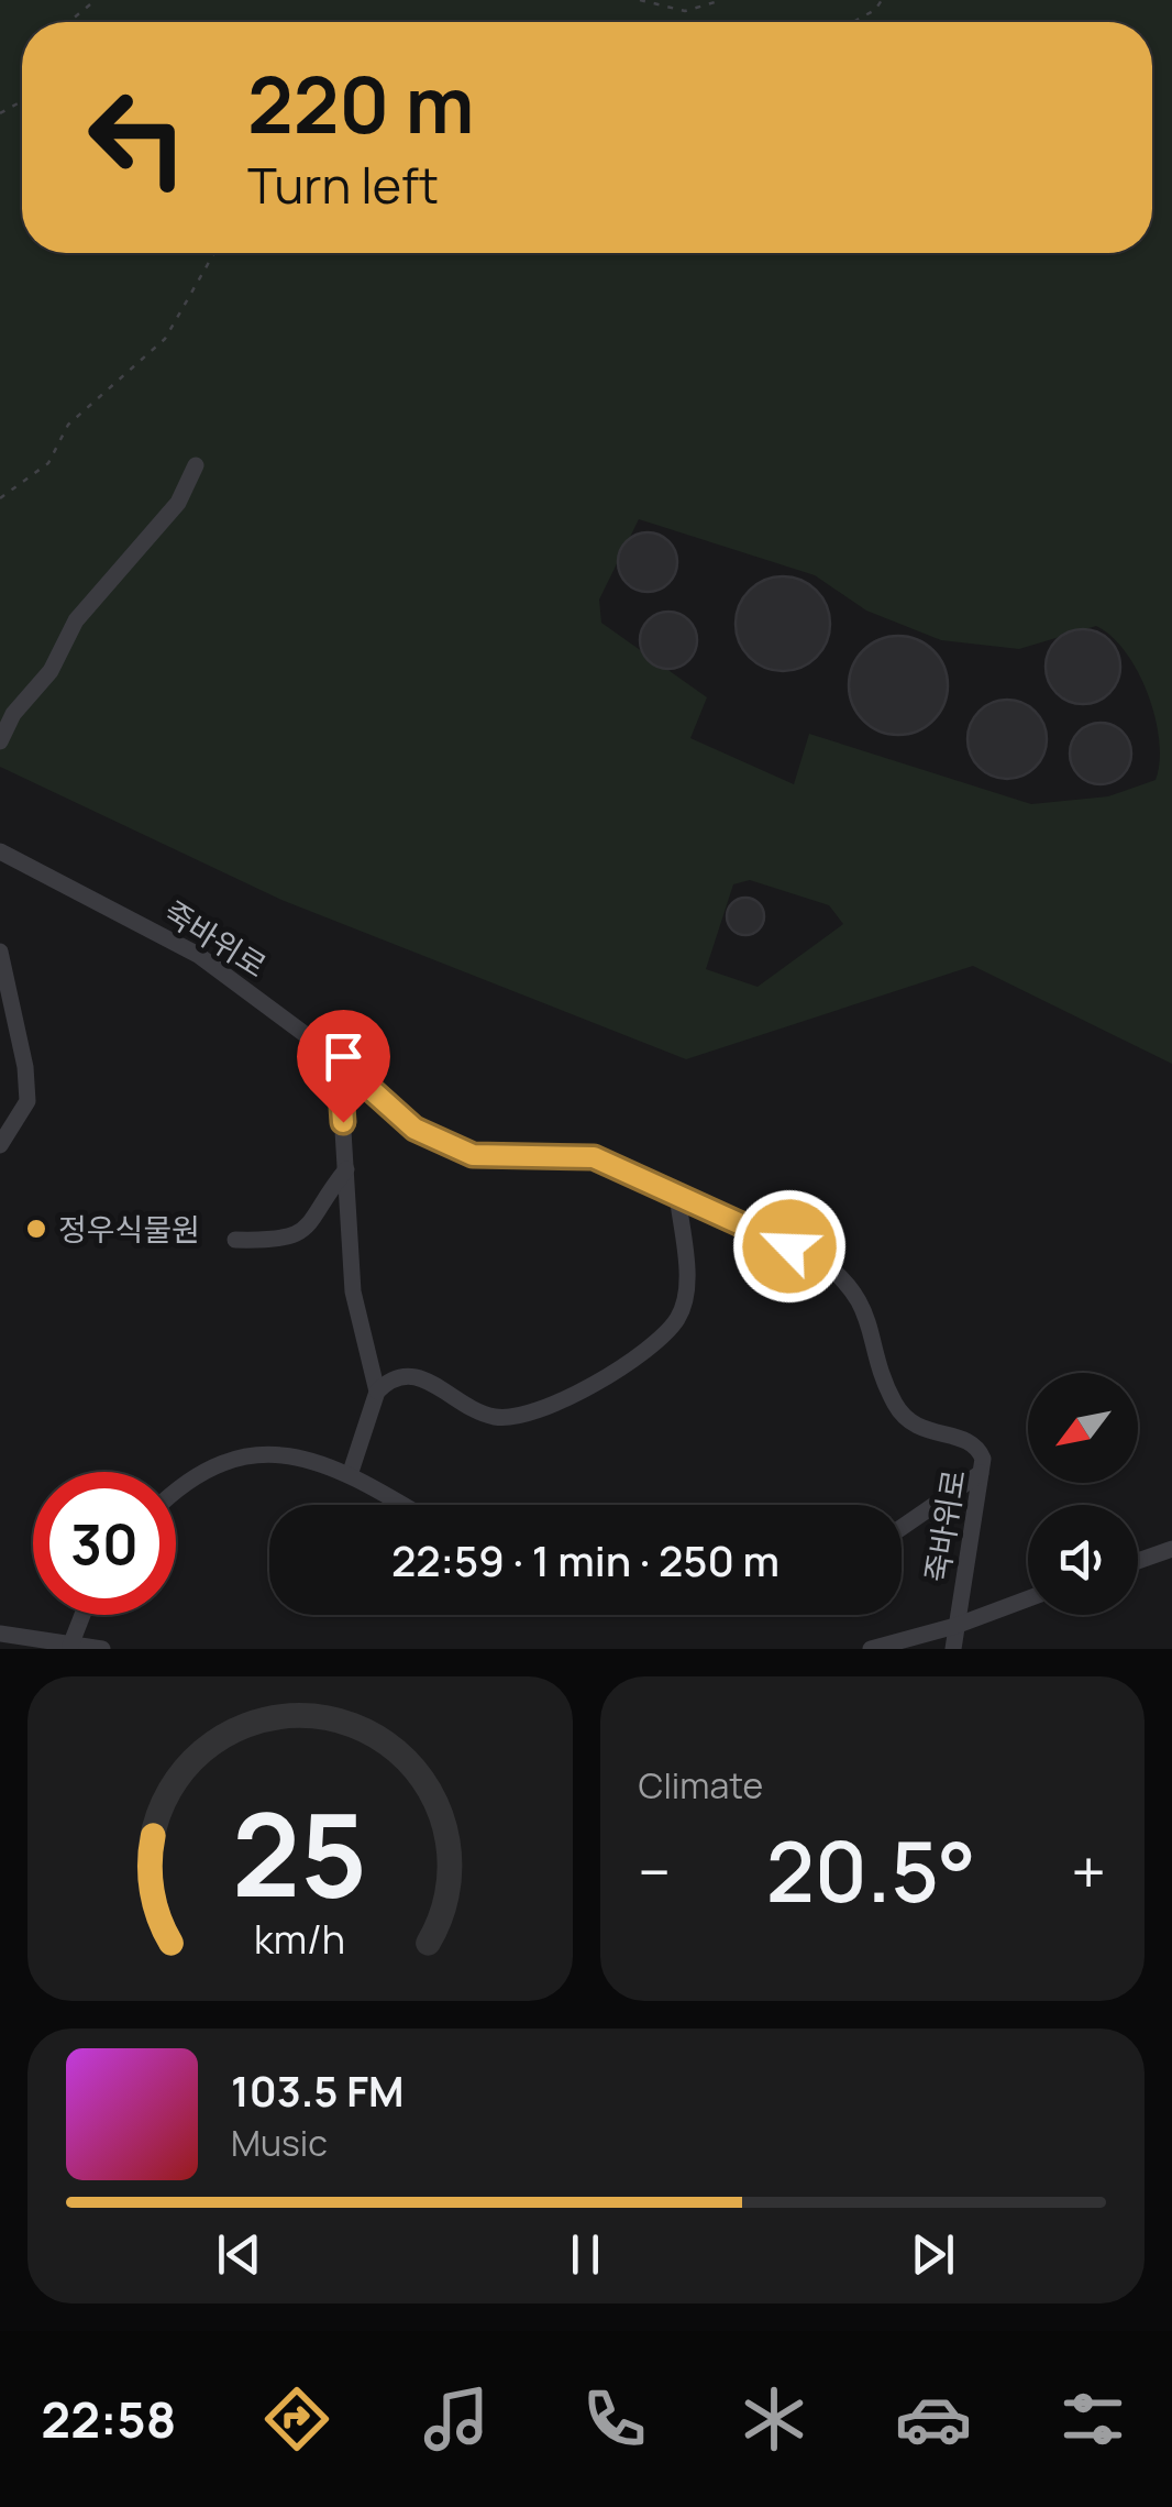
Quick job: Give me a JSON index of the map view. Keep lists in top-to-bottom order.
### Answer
{
  "streets": {
    "street": ["죽바위로"]
  },
  "places": ["정우식물원"],
  "north": "bottom left",
  "page": {
    "turn": ["220 m", "Turn left"],
    "limit": "30",
    "trip": "22:59 · 1 min · 250 m",
    "tile": "Climate",
    "heat": ["−", "20.5°", "+"],
    "song": ["103.5 FM", "Music"],
    "tabs": "22:58",
    "gauge": ["25", "km/h"]
  }
}
